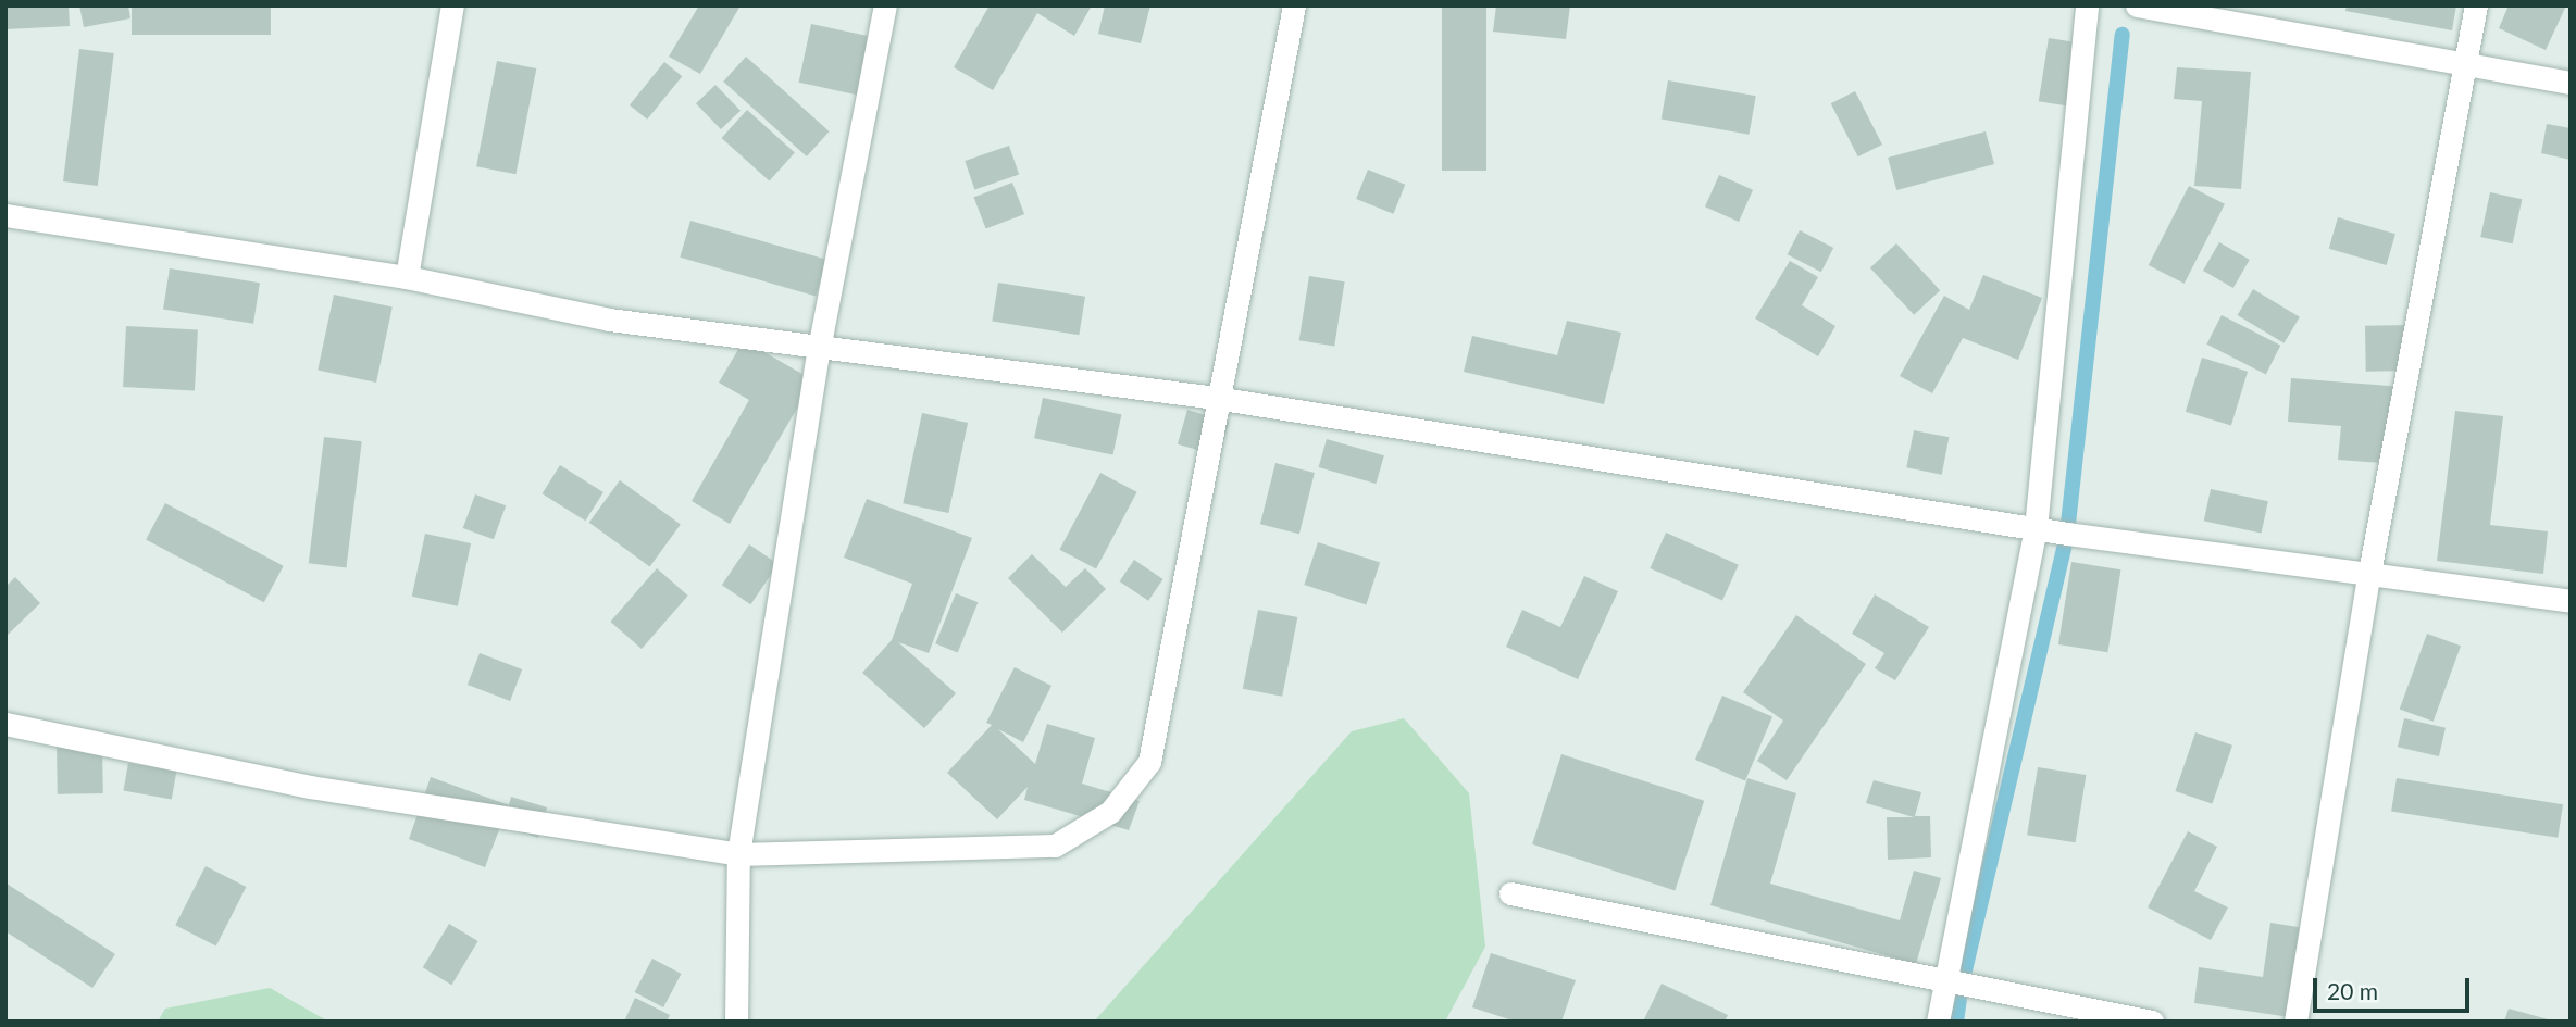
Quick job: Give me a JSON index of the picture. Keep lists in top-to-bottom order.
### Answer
{
  "scale_bar": "20 m"
}
